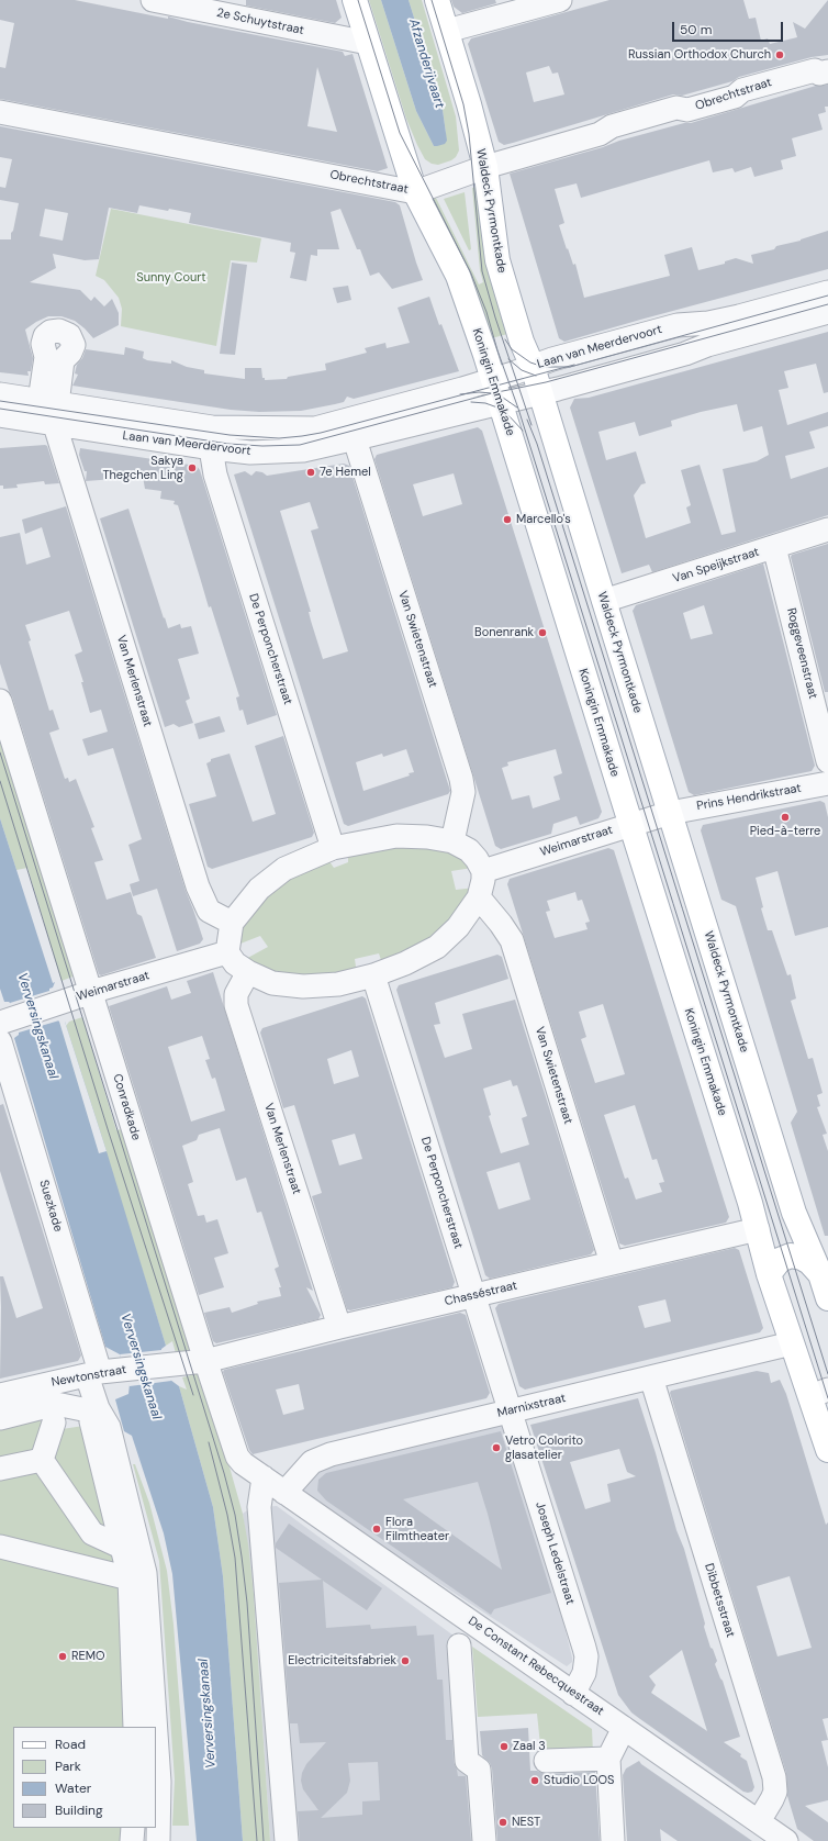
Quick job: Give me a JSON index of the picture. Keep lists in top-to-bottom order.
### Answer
{
  "streets": {
    "main road": ["Waldeck Pyrmontkade", "Koningin Emmakade"],
    "street": [
      "2e Schuytstraat",
      "Obrechtstraat",
      "Laan van Meerdervoort",
      "Van Speijkstraat",
      "Van Swietenstraat",
      "De Perponcherstraat",
      "Roggeveenstraat",
      "Van Merlenstraat",
      "Prins Hendrikstraat",
      "Weimarstraat",
      "Conradkade",
      "Suezkade",
      "Chasséstraat",
      "Newtonstraat",
      "Marnixstraat",
      "Joseph Ledelstraat",
      "Dibbetsstraat",
      "De Constant Rebecquestraat"
    ]
  },
  "crossings": [
    ["2e Schuytstraat", "Koningin Emmakade"],
    ["Obrechtstraat", "Waldeck Pyrmontkade"],
    ["Obrechtstraat", "Koningin Emmakade"],
    ["Waldeck Pyrmontkade", "Laan van Meerdervoort"],
    ["Waldeck Pyrmontkade", "Van Speijkstraat"],
    ["Waldeck Pyrmontkade", "Prins Hendrikstraat"],
    ["Waldeck Pyrmontkade", "Weimarstraat"],
    ["Laan van Meerdervoort", "Koningin Emmakade"],
    ["Laan van Meerdervoort", "Van Swietenstraat"],
    ["Laan van Meerdervoort", "De Perponcherstraat"],
    ["Laan van Meerdervoort", "Van Merlenstraat"],
    ["Koningin Emmakade", "Weimarstraat"],
    ["Koningin Emmakade", "Chasséstraat"],
    ["Koningin Emmakade", "Marnixstraat"],
    ["Van Speijkstraat", "Roggeveenstraat"],
    ["Van Swietenstraat", "Chasséstraat"],
    ["De Perponcherstraat", "Chasséstraat"],
    ["De Perponcherstraat", "Marnixstraat"],
    ["De Perponcherstraat", "Joseph Ledelstraat"],
    ["Van Merlenstraat", "Chasséstraat"],
    ["Prins Hendrikstraat", "Weimarstraat"],
    ["Weimarstraat", "Conradkade"],
    ["Conradkade", "Chasséstraat"],
    ["Conradkade", "Newtonstraat"],
    ["Conradkade", "Marnixstraat"],
    ["Conradkade", "De Constant Rebecquestraat"],
    ["Suezkade", "Newtonstraat"],
    ["Chasséstraat", "Newtonstraat"],
    ["Marnixstraat", "Joseph Ledelstraat"],
    ["Marnixstraat", "Dibbetsstraat"],
    ["Marnixstraat", "De Constant Rebecquestraat"],
    ["Joseph Ledelstraat", "De Constant Rebecquestraat"],
    ["Dibbetsstraat", "De Constant Rebecquestraat"]
  ],
  "water": ["Afzanderijvaart", "Verversingskanaal"],
  "parks": ["Sunny Court"],
  "places": [
    "Russian Orthodox Church",
    "Sakya Thegchen Ling",
    "7e Hemel",
    "Marcello's",
    "Bonenrank",
    "Pied-à-terre",
    "Vetro Colorito glasatelier",
    "Flora Filmtheater",
    "REMO",
    "Electriciteitsfabriek",
    "Zaal 3",
    "Studio LOOS",
    "NEST"
  ],
  "legend": [
    "Road",
    "Park",
    "Water",
    "Building"
  ],
  "scale_bar": "50 m"
}
